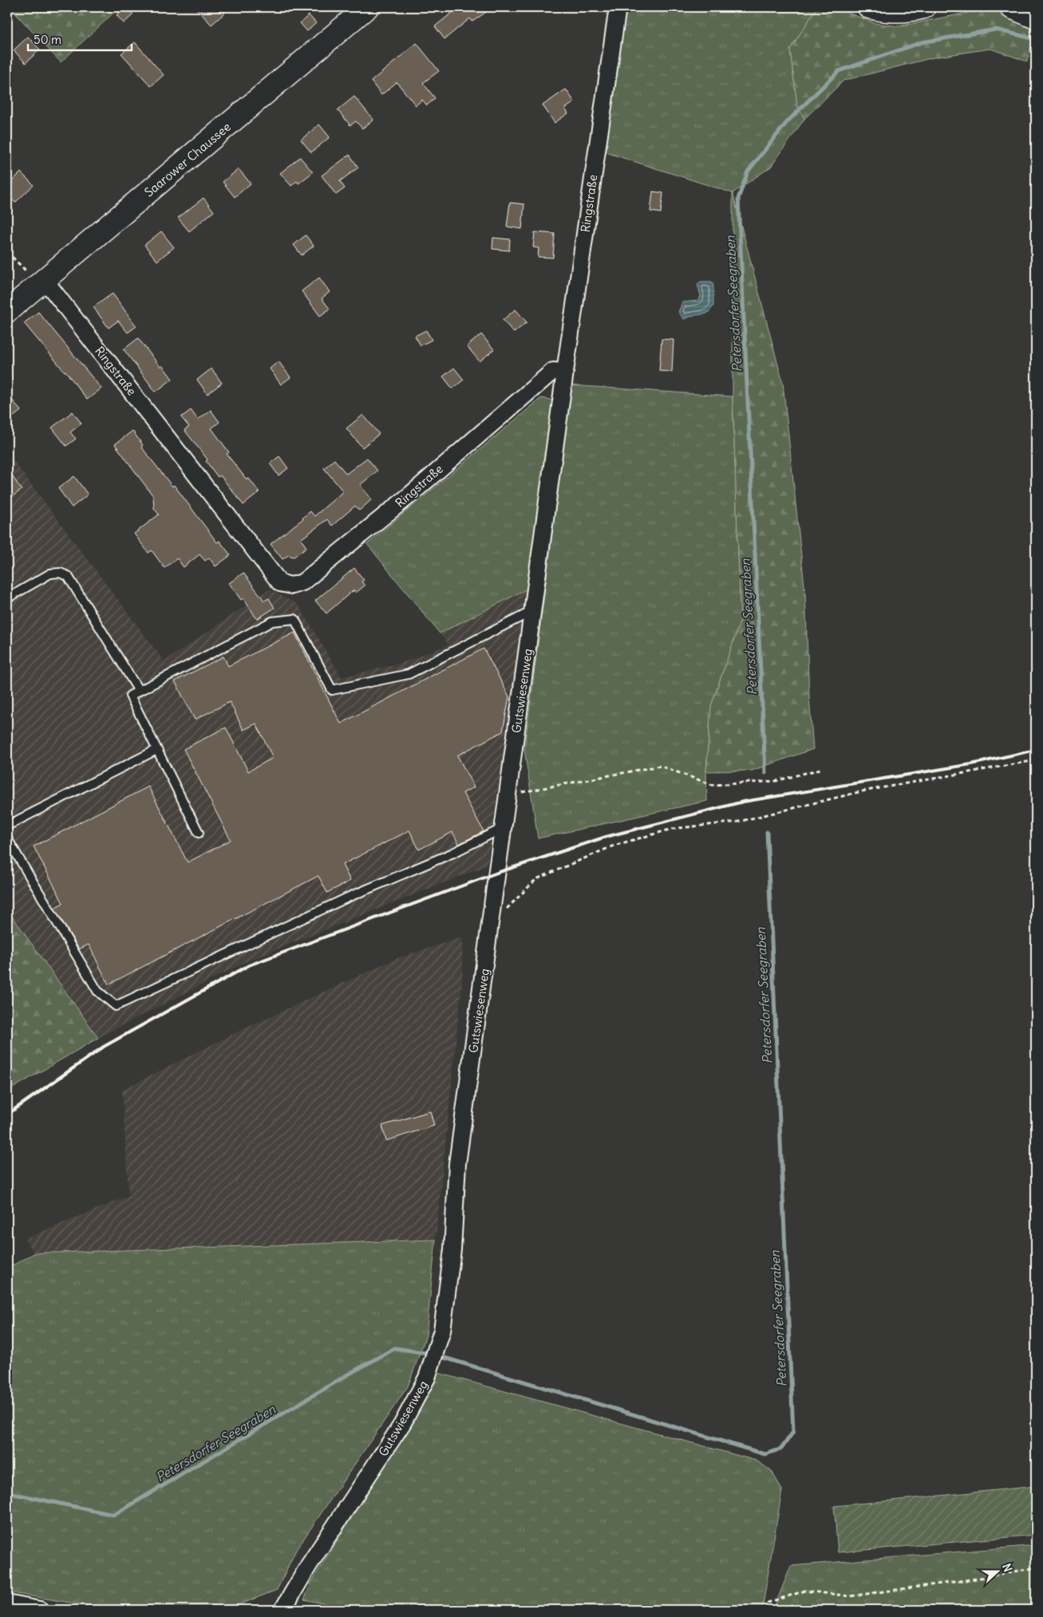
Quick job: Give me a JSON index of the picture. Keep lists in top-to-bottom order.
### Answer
{
  "streets": {
    "main road": ["Saarower Chaussee"],
    "street": ["Ringstraße", "Gutswiesenweg"]
  },
  "crossings": [
    ["Saarower Chaussee", "Ringstraße"],
    ["Ringstraße", "Gutswiesenweg"]
  ],
  "water": ["Petersdorfer Seegraben"],
  "scale_bar": "50 m",
  "north": "right"
}
